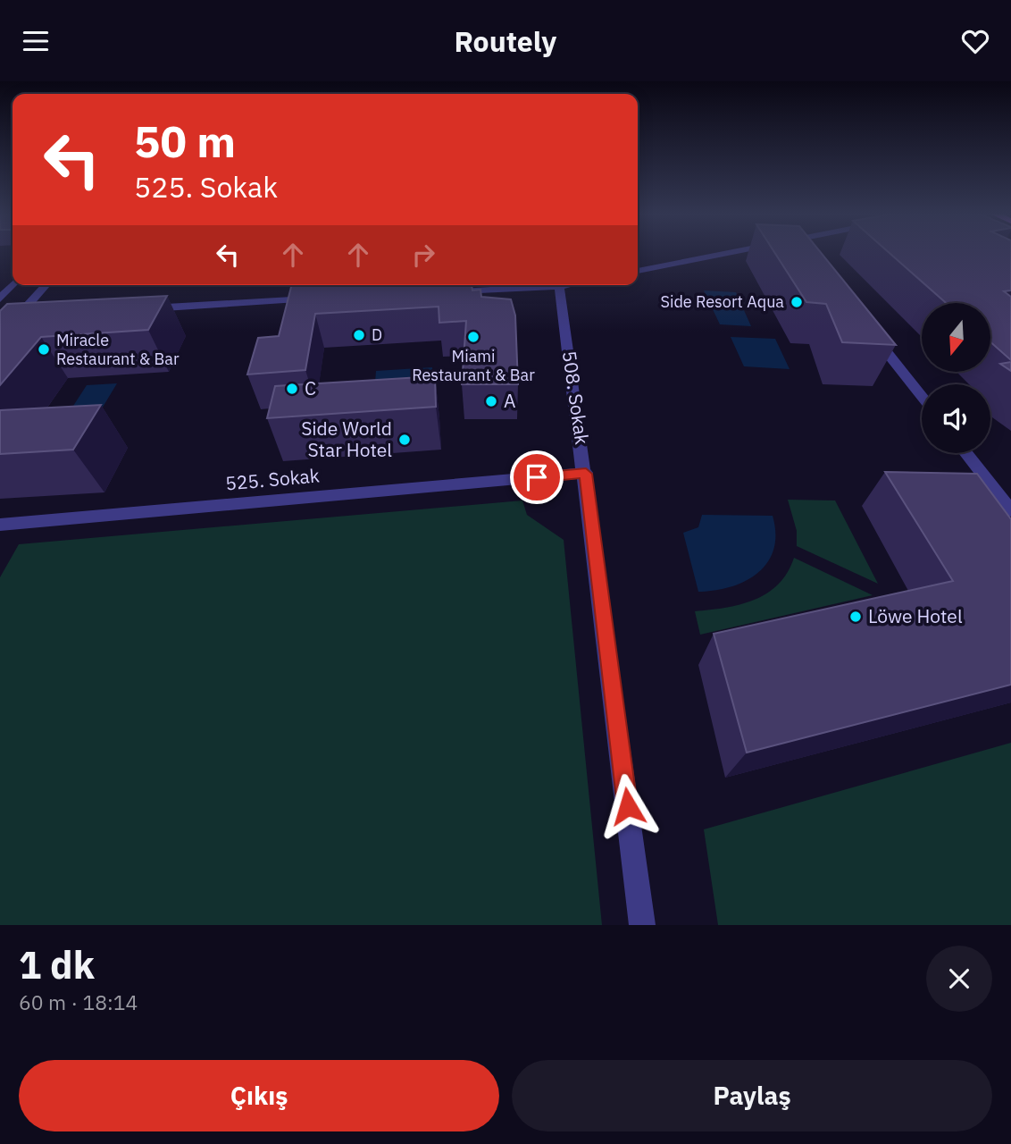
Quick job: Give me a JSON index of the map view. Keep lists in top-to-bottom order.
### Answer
{
  "streets": {
    "street": ["508. Sokak", "525. Sokak"]
  },
  "crossings": [
    ["508. Sokak", "525. Sokak"]
  ],
  "places": [
    "Side Resort Aqua",
    "D",
    "Miami Restaurant & Bar",
    "Miracle Restaurant & Bar",
    "C",
    "A",
    "Side World Star Hotel",
    "Löwe Hotel"
  ],
  "north": "bottom",
  "page": {
    "header": "Routely",
    "turn": ["50 m", "525. Sokak"],
    "heading": ["1 dk", "60 m · 18:14"],
    "buttons": ["Çıkış", "Paylaş"]
  }
}
